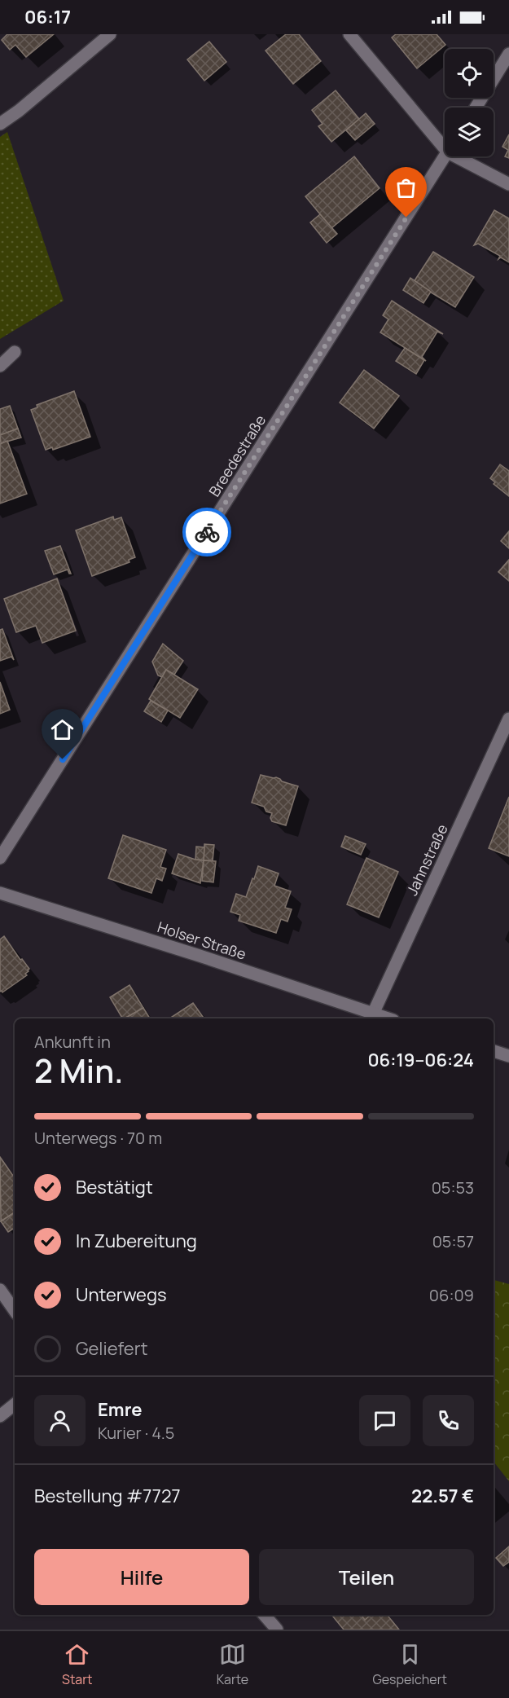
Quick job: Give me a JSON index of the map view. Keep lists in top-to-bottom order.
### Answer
{
  "streets": {
    "street": ["Breedestraße", "Jahnstraße", "Holser Straße"]
  },
  "crossings": [
    ["Jahnstraße", "Holser Straße"]
  ],
  "page": {
    "status": "06:17",
    "heading": ["2 Min.", "Ankunft in", "06:19–06:24"],
    "panel": [
      "Emre",
      "Kurier · 4.5",
      "Bestellung #7727",
      "22.57 €"
    ],
    "bar": "Unterwegs · 70 m",
    "list": [
      ["Bestätigt", "05:53"],
      ["In Zubereitung", "05:57"],
      ["Unterwegs", "06:09"],
      "Geliefert"
    ],
    "buttons": ["Hilfe", "Teilen"],
    "tabs": ["Start", "Karte", "Gespeichert"]
  }
}
